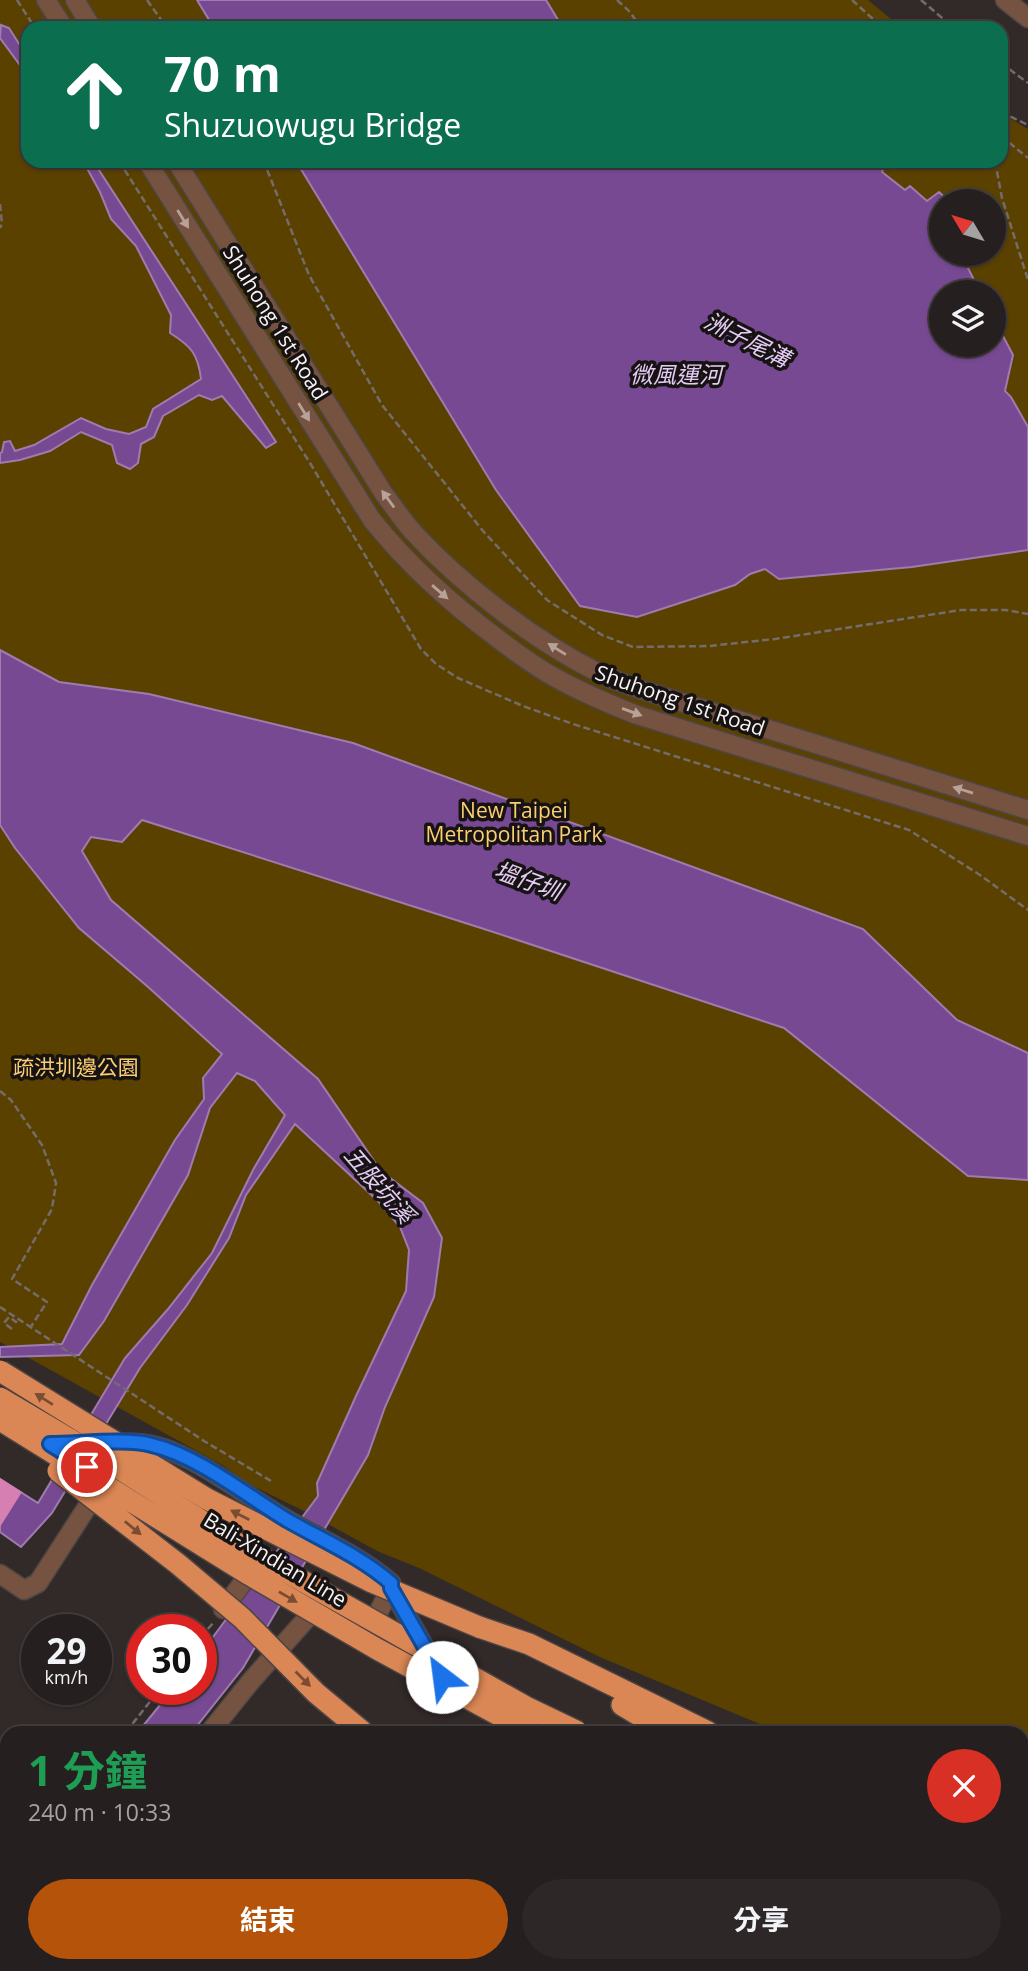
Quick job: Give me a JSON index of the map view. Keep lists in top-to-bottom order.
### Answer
{
  "streets": {
    "highway": ["Bali-Xindian Line"],
    "street": ["Shuhong 1st Road"]
  },
  "water": [
    "洲子尾溝",
    "微風運河",
    "塭仔圳",
    "五股坑溪"
  ],
  "parks": ["New Taipei Metropolitan Park", "疏洪圳邊公園"],
  "north": "top left",
  "page": {
    "turn": ["70 m", "Shuzuowugu Bridge"],
    "speed": "29 km/h",
    "limit": "30",
    "heading": ["1 分鐘", "240 m · 10:33"],
    "buttons": ["結束", "分享"]
  }
}
